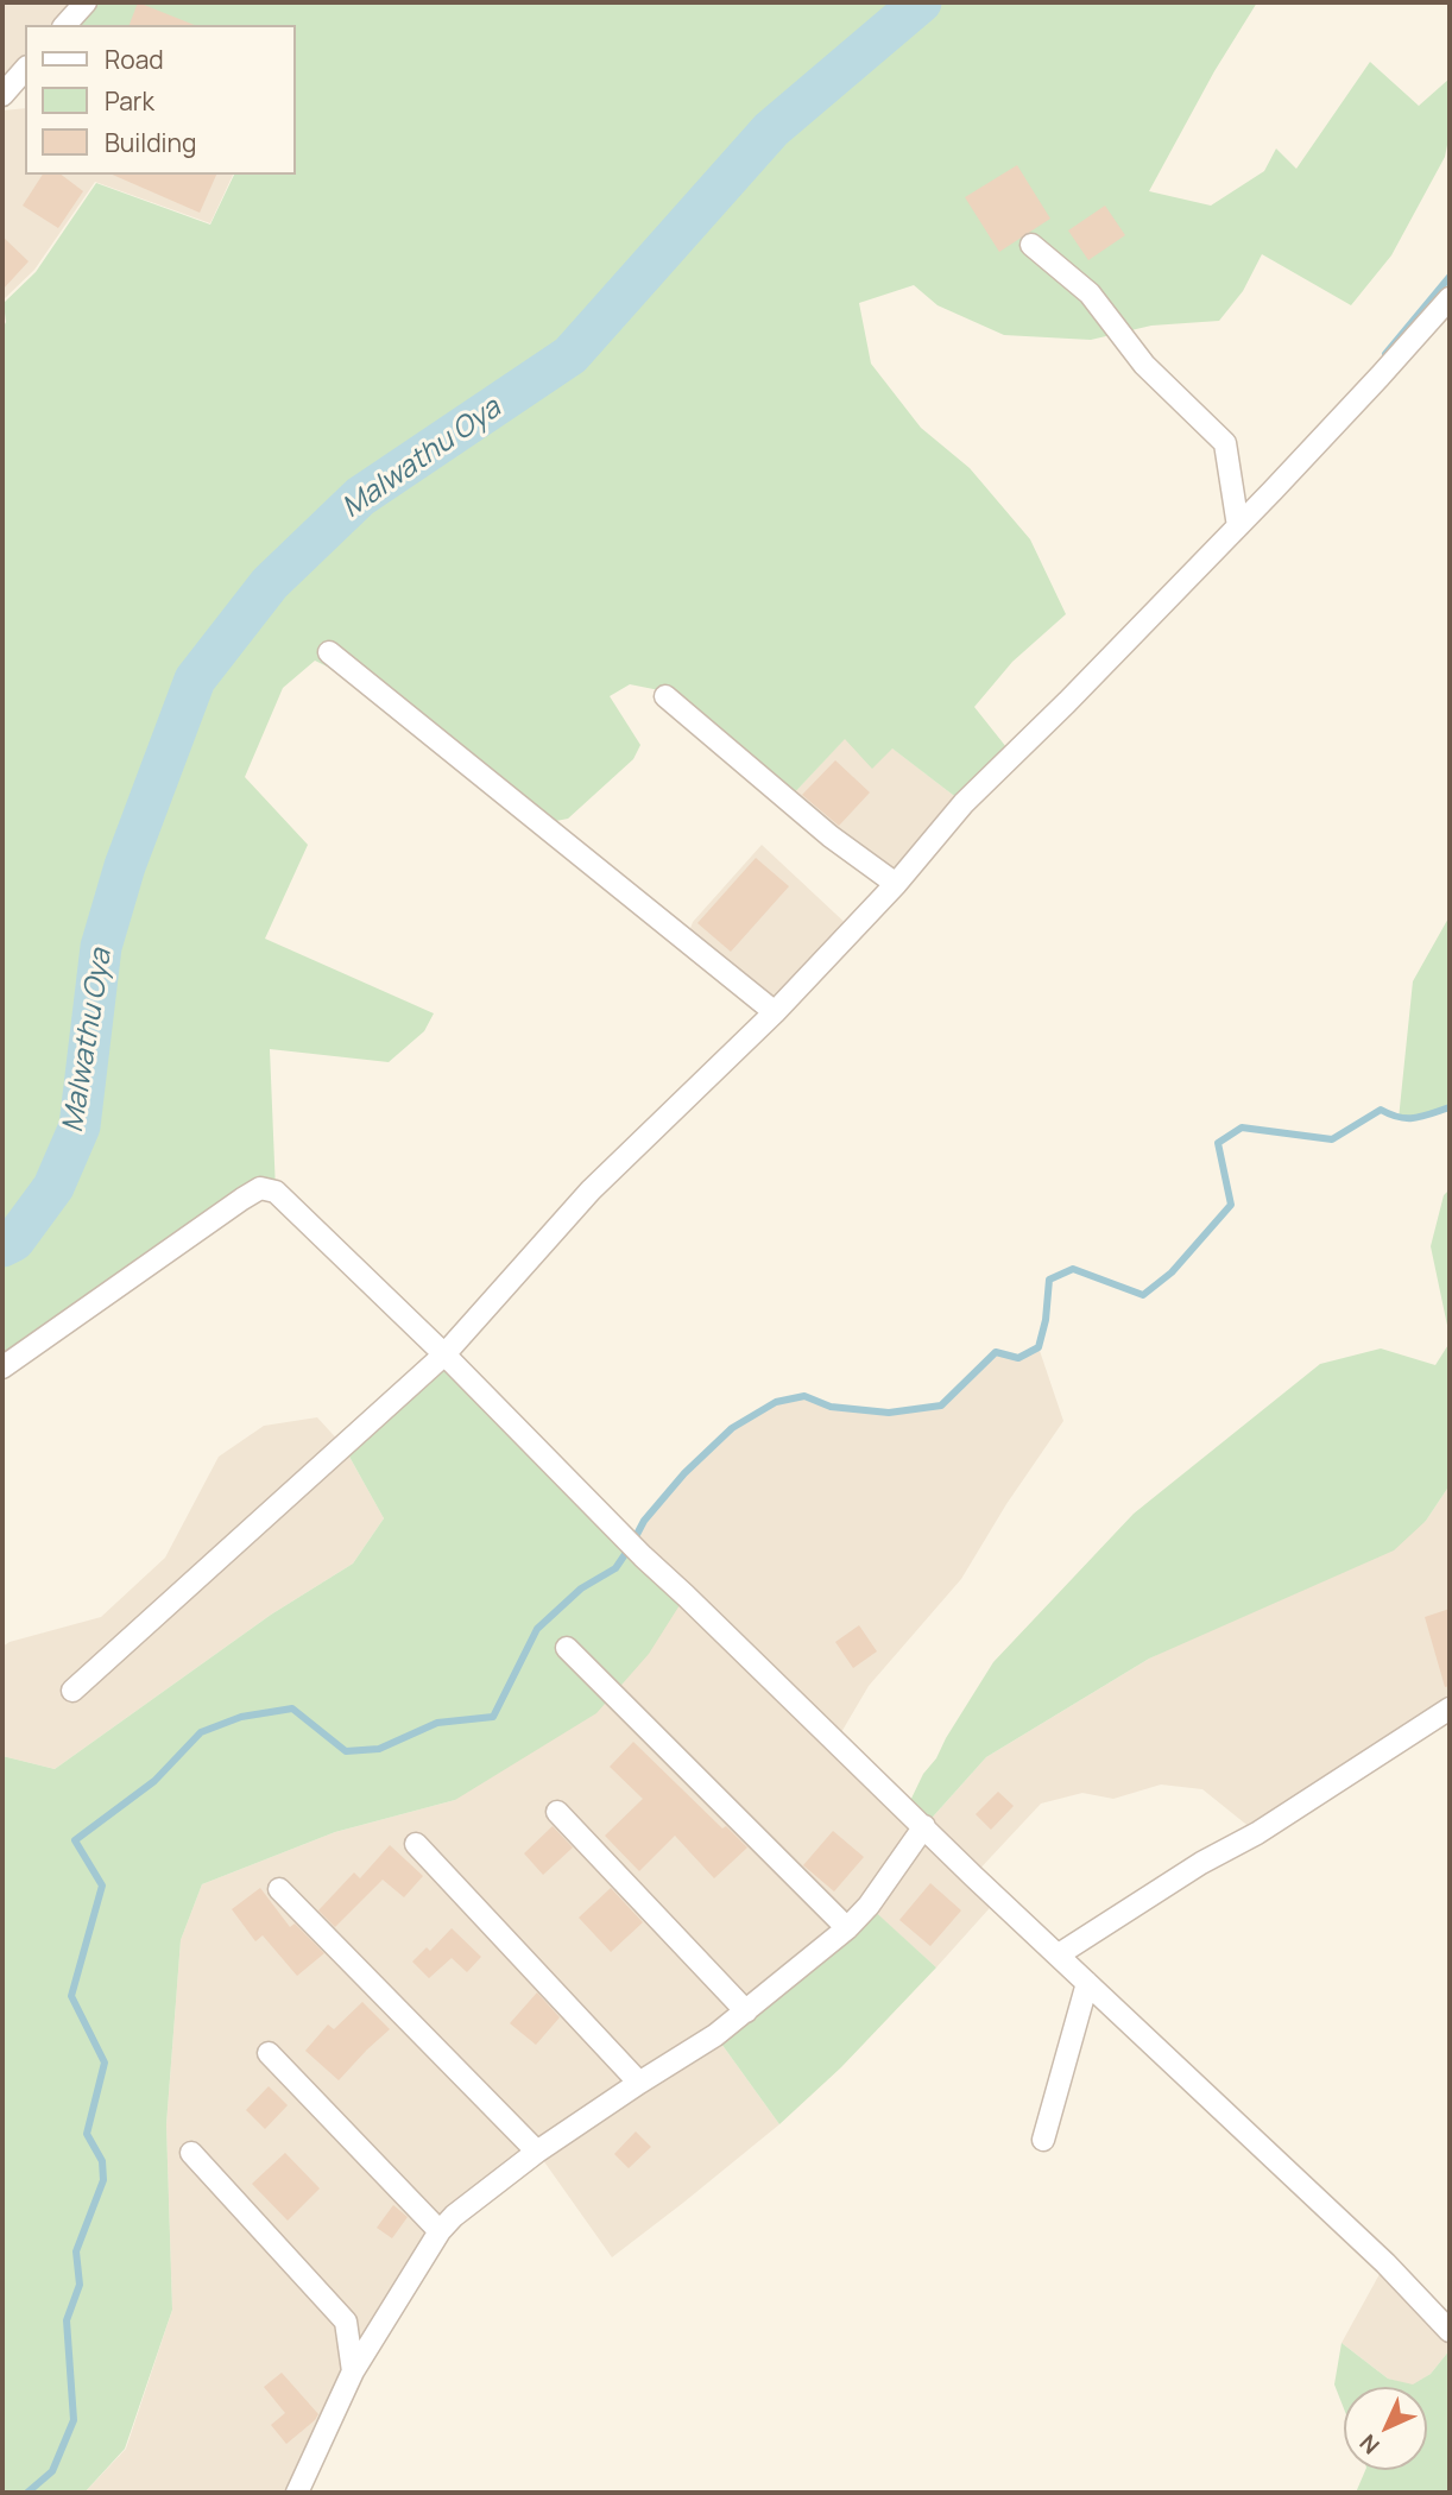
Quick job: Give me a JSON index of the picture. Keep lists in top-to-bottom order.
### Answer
{
  "water": ["Malwathu Oya"],
  "legend": ["Road", "Park", "Building"],
  "north": "bottom left"
}
